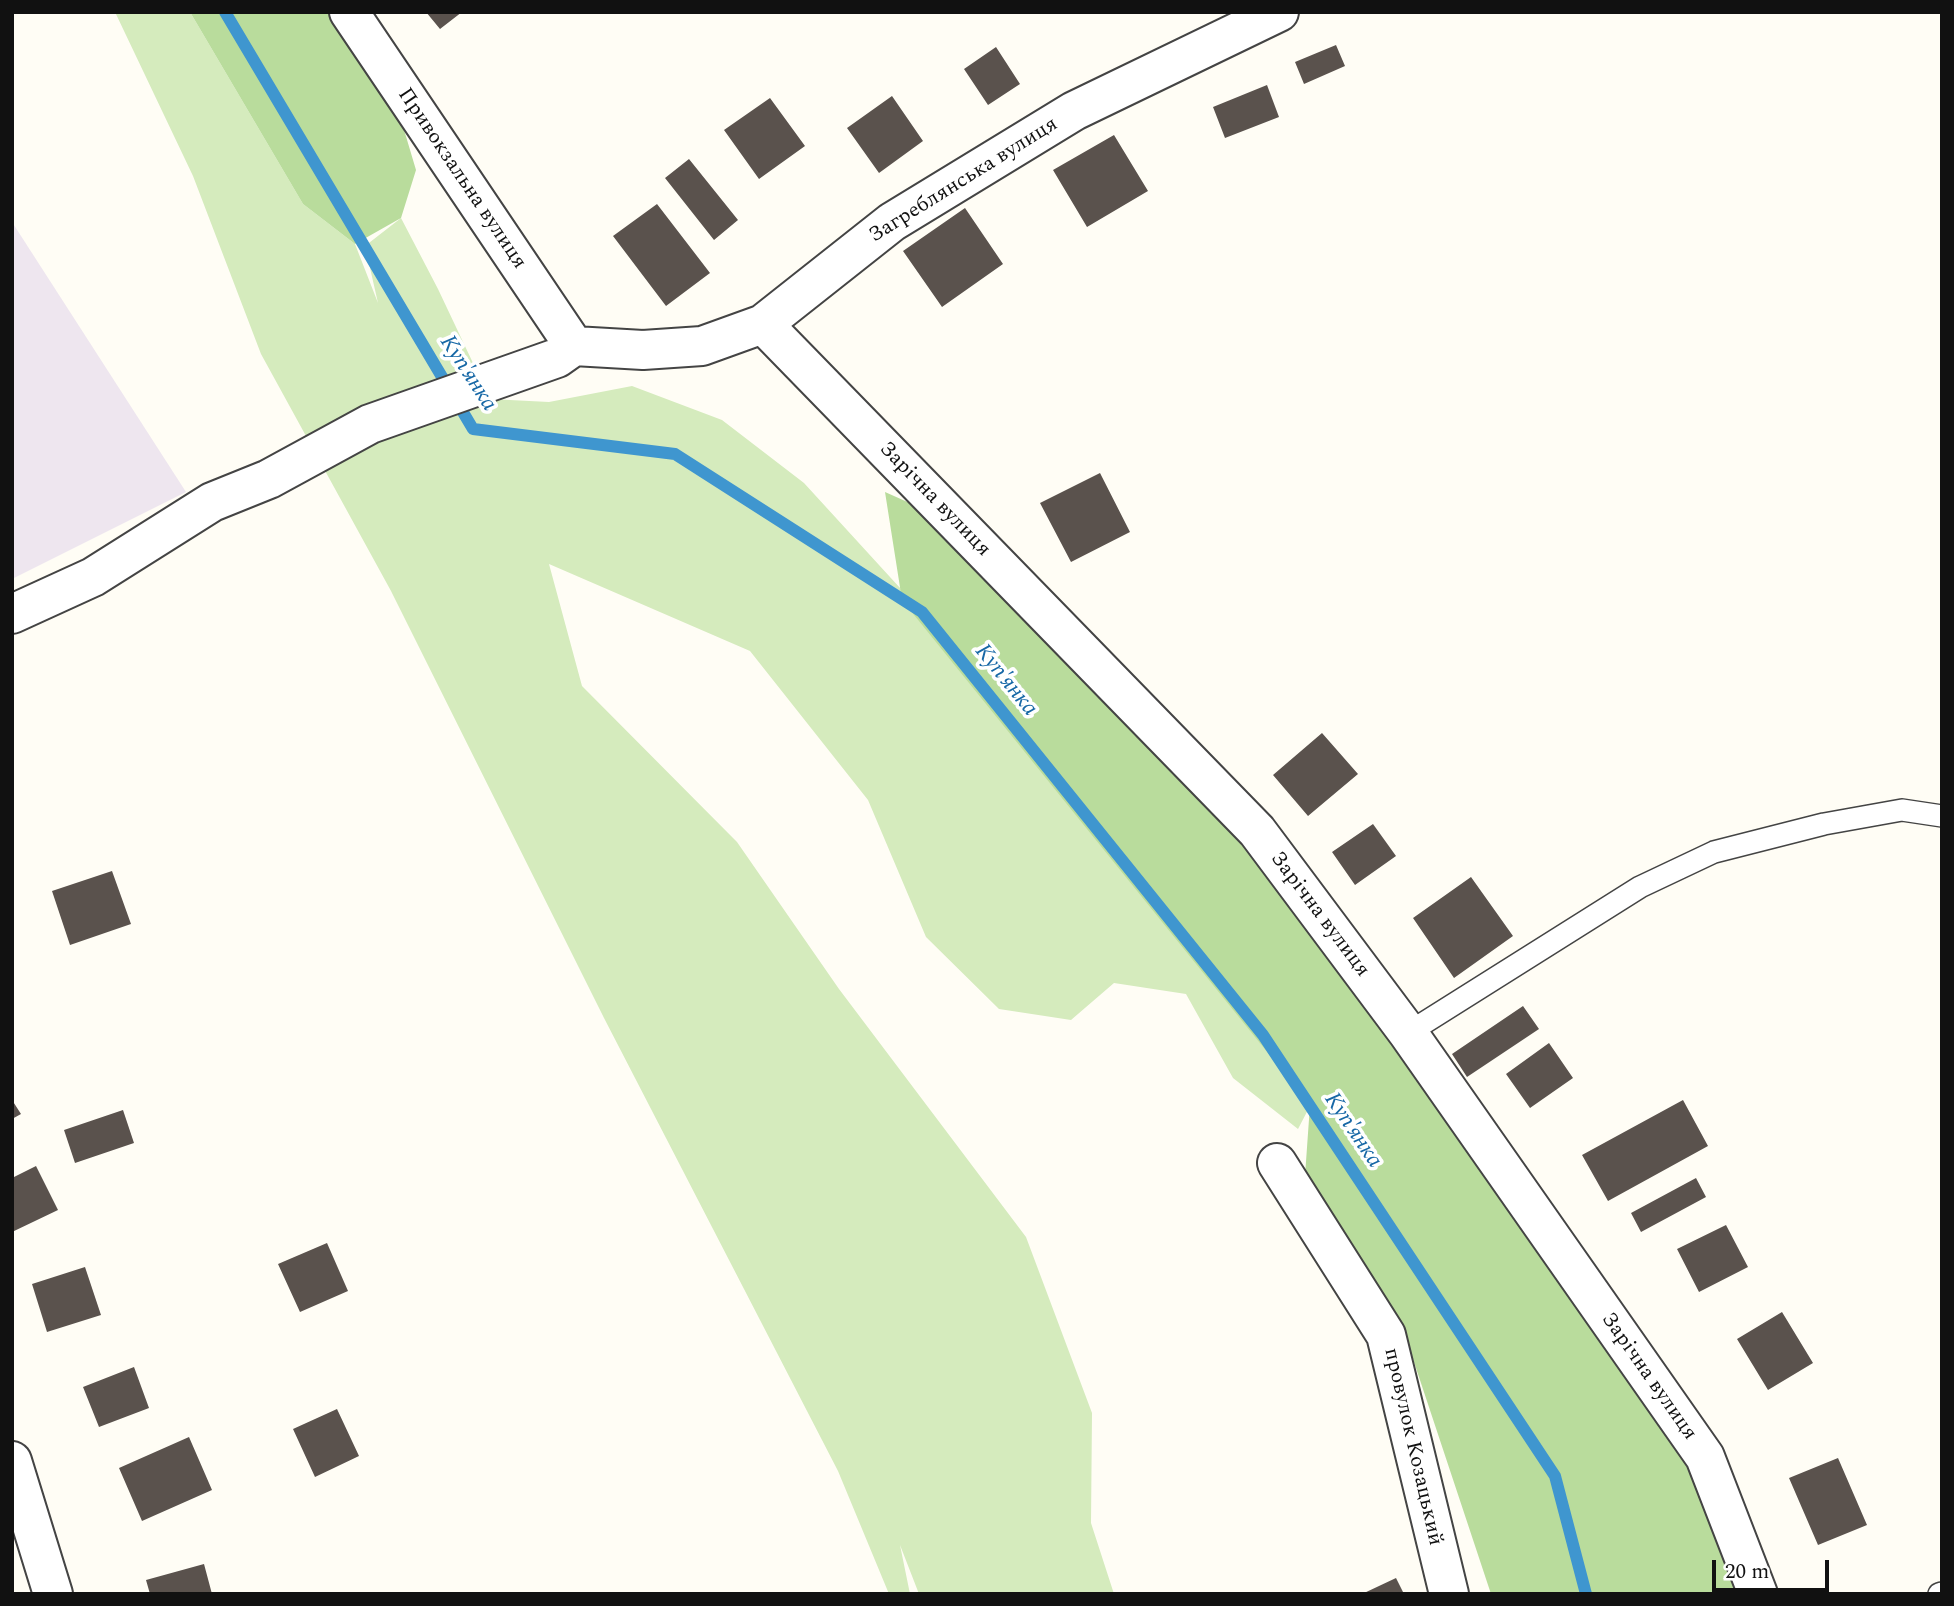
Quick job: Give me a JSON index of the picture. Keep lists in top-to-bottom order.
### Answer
{
  "streets": {
    "street": [
      "Привокзальна вулиця",
      "Загреблянська вулиця",
      "Зарічна вулиця",
      "провулок Козацький"
    ]
  },
  "crossings": [
    ["Привокзальна вулиця", "Загреблянська вулиця"],
    ["Загреблянська вулиця", "Зарічна вулиця"]
  ],
  "water": ["Куп'янка"],
  "scale_bar": "20 m"
}
